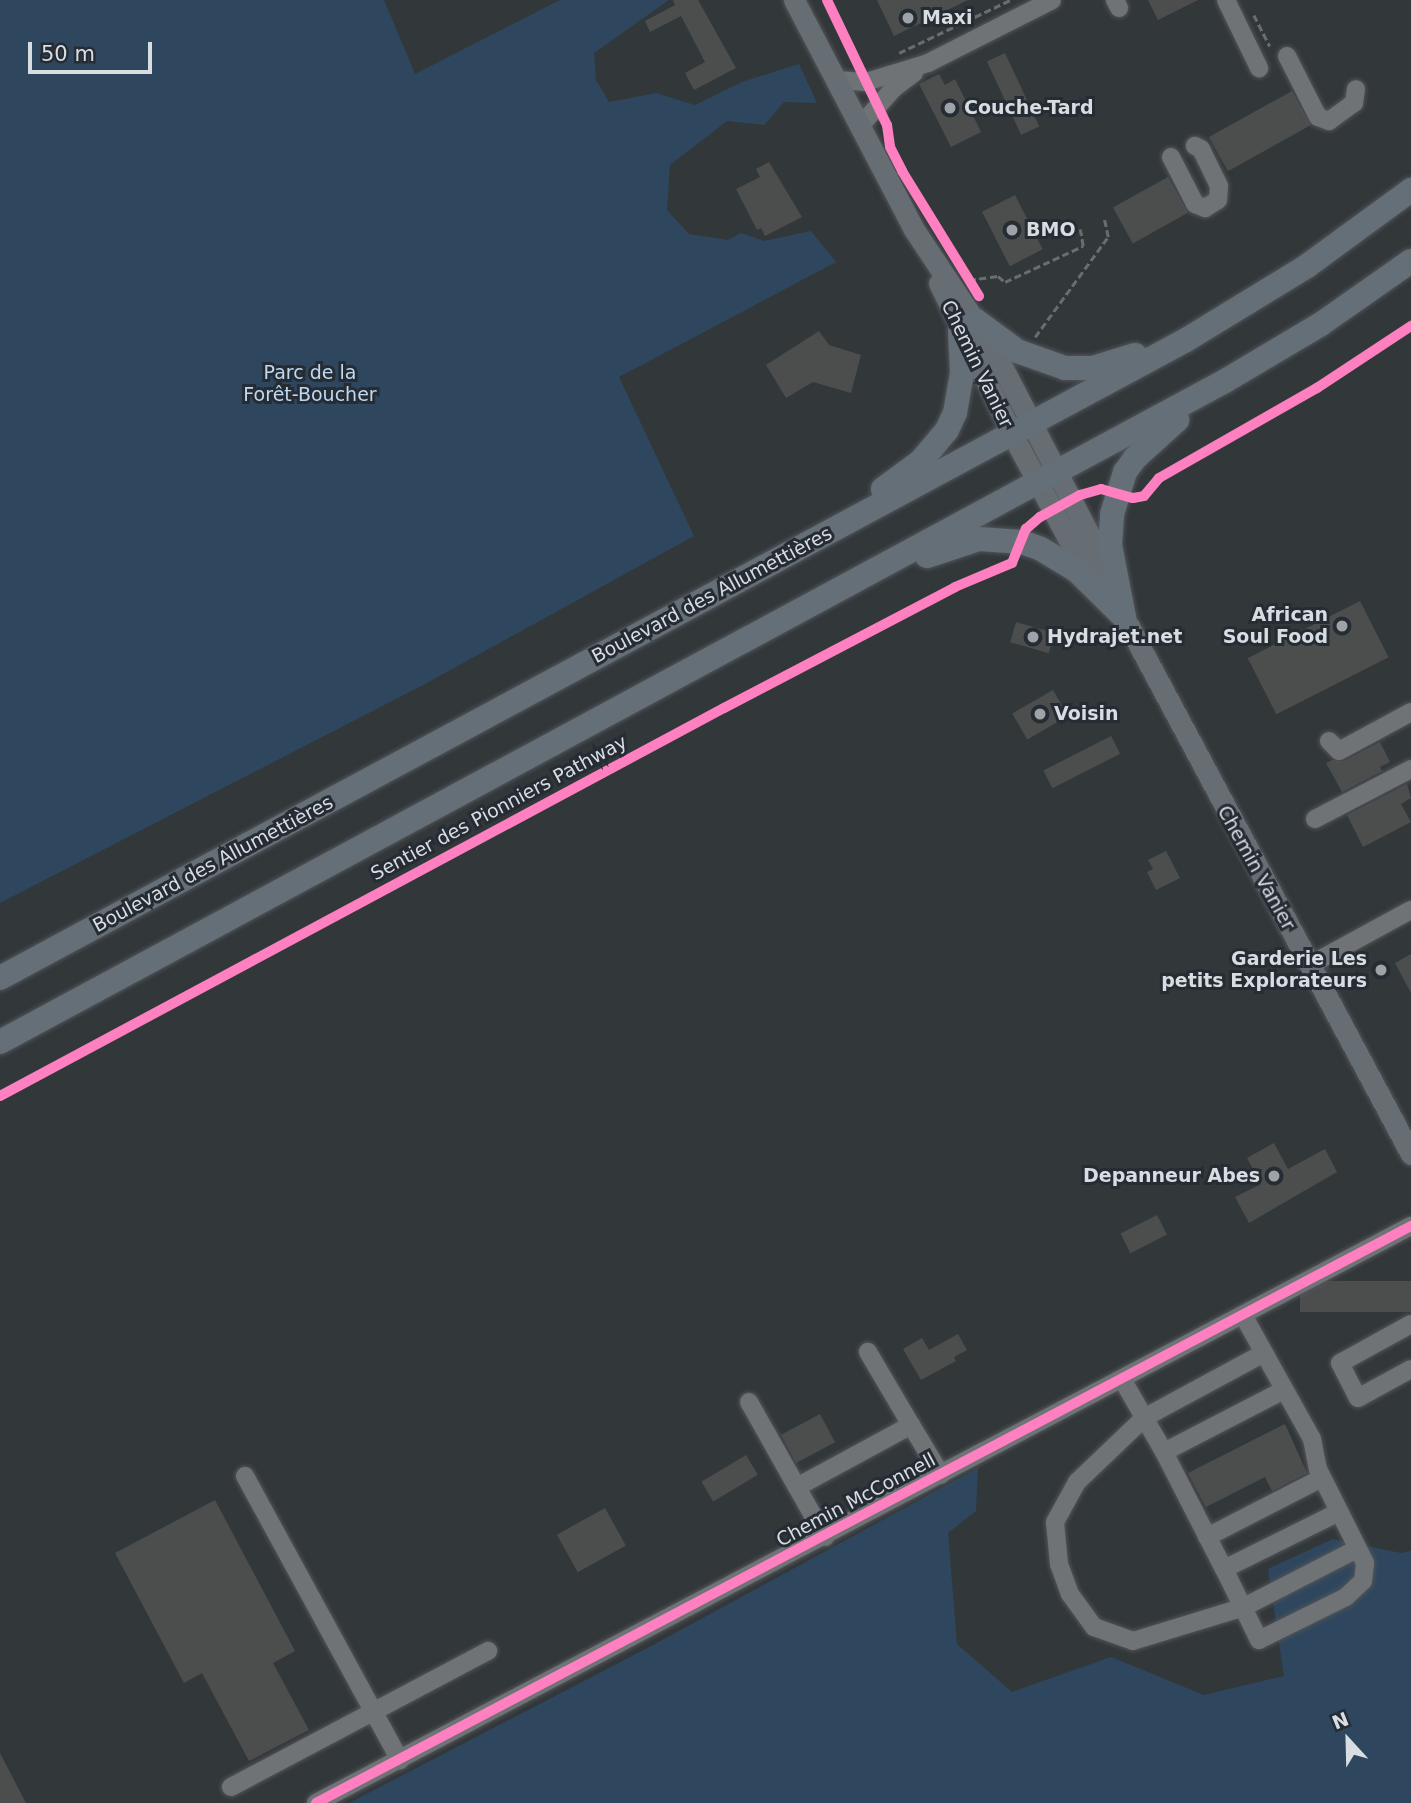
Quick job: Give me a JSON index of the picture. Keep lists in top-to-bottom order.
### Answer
{
  "streets": {
    "highway": ["Boulevard des Allumettières"],
    "main road": ["Chemin Vanier"],
    "street": ["Chemin McConnell"],
    "cycle path": ["Sentier des Pionniers Pathway"]
  },
  "crossings": [
    ["Chemin Vanier", "Boulevard des Allumettières"]
  ],
  "parks": ["Parc de la Forêt-Boucher"],
  "places": [
    "Maxi",
    "Couche-Tard",
    "BMO",
    "African Soul Food",
    "Hydrajet.net",
    "Voisin",
    "Garderie Les petits Explorateurs",
    "Depanneur Abes"
  ],
  "scale_bar": "50 m",
  "north": "top"
}
